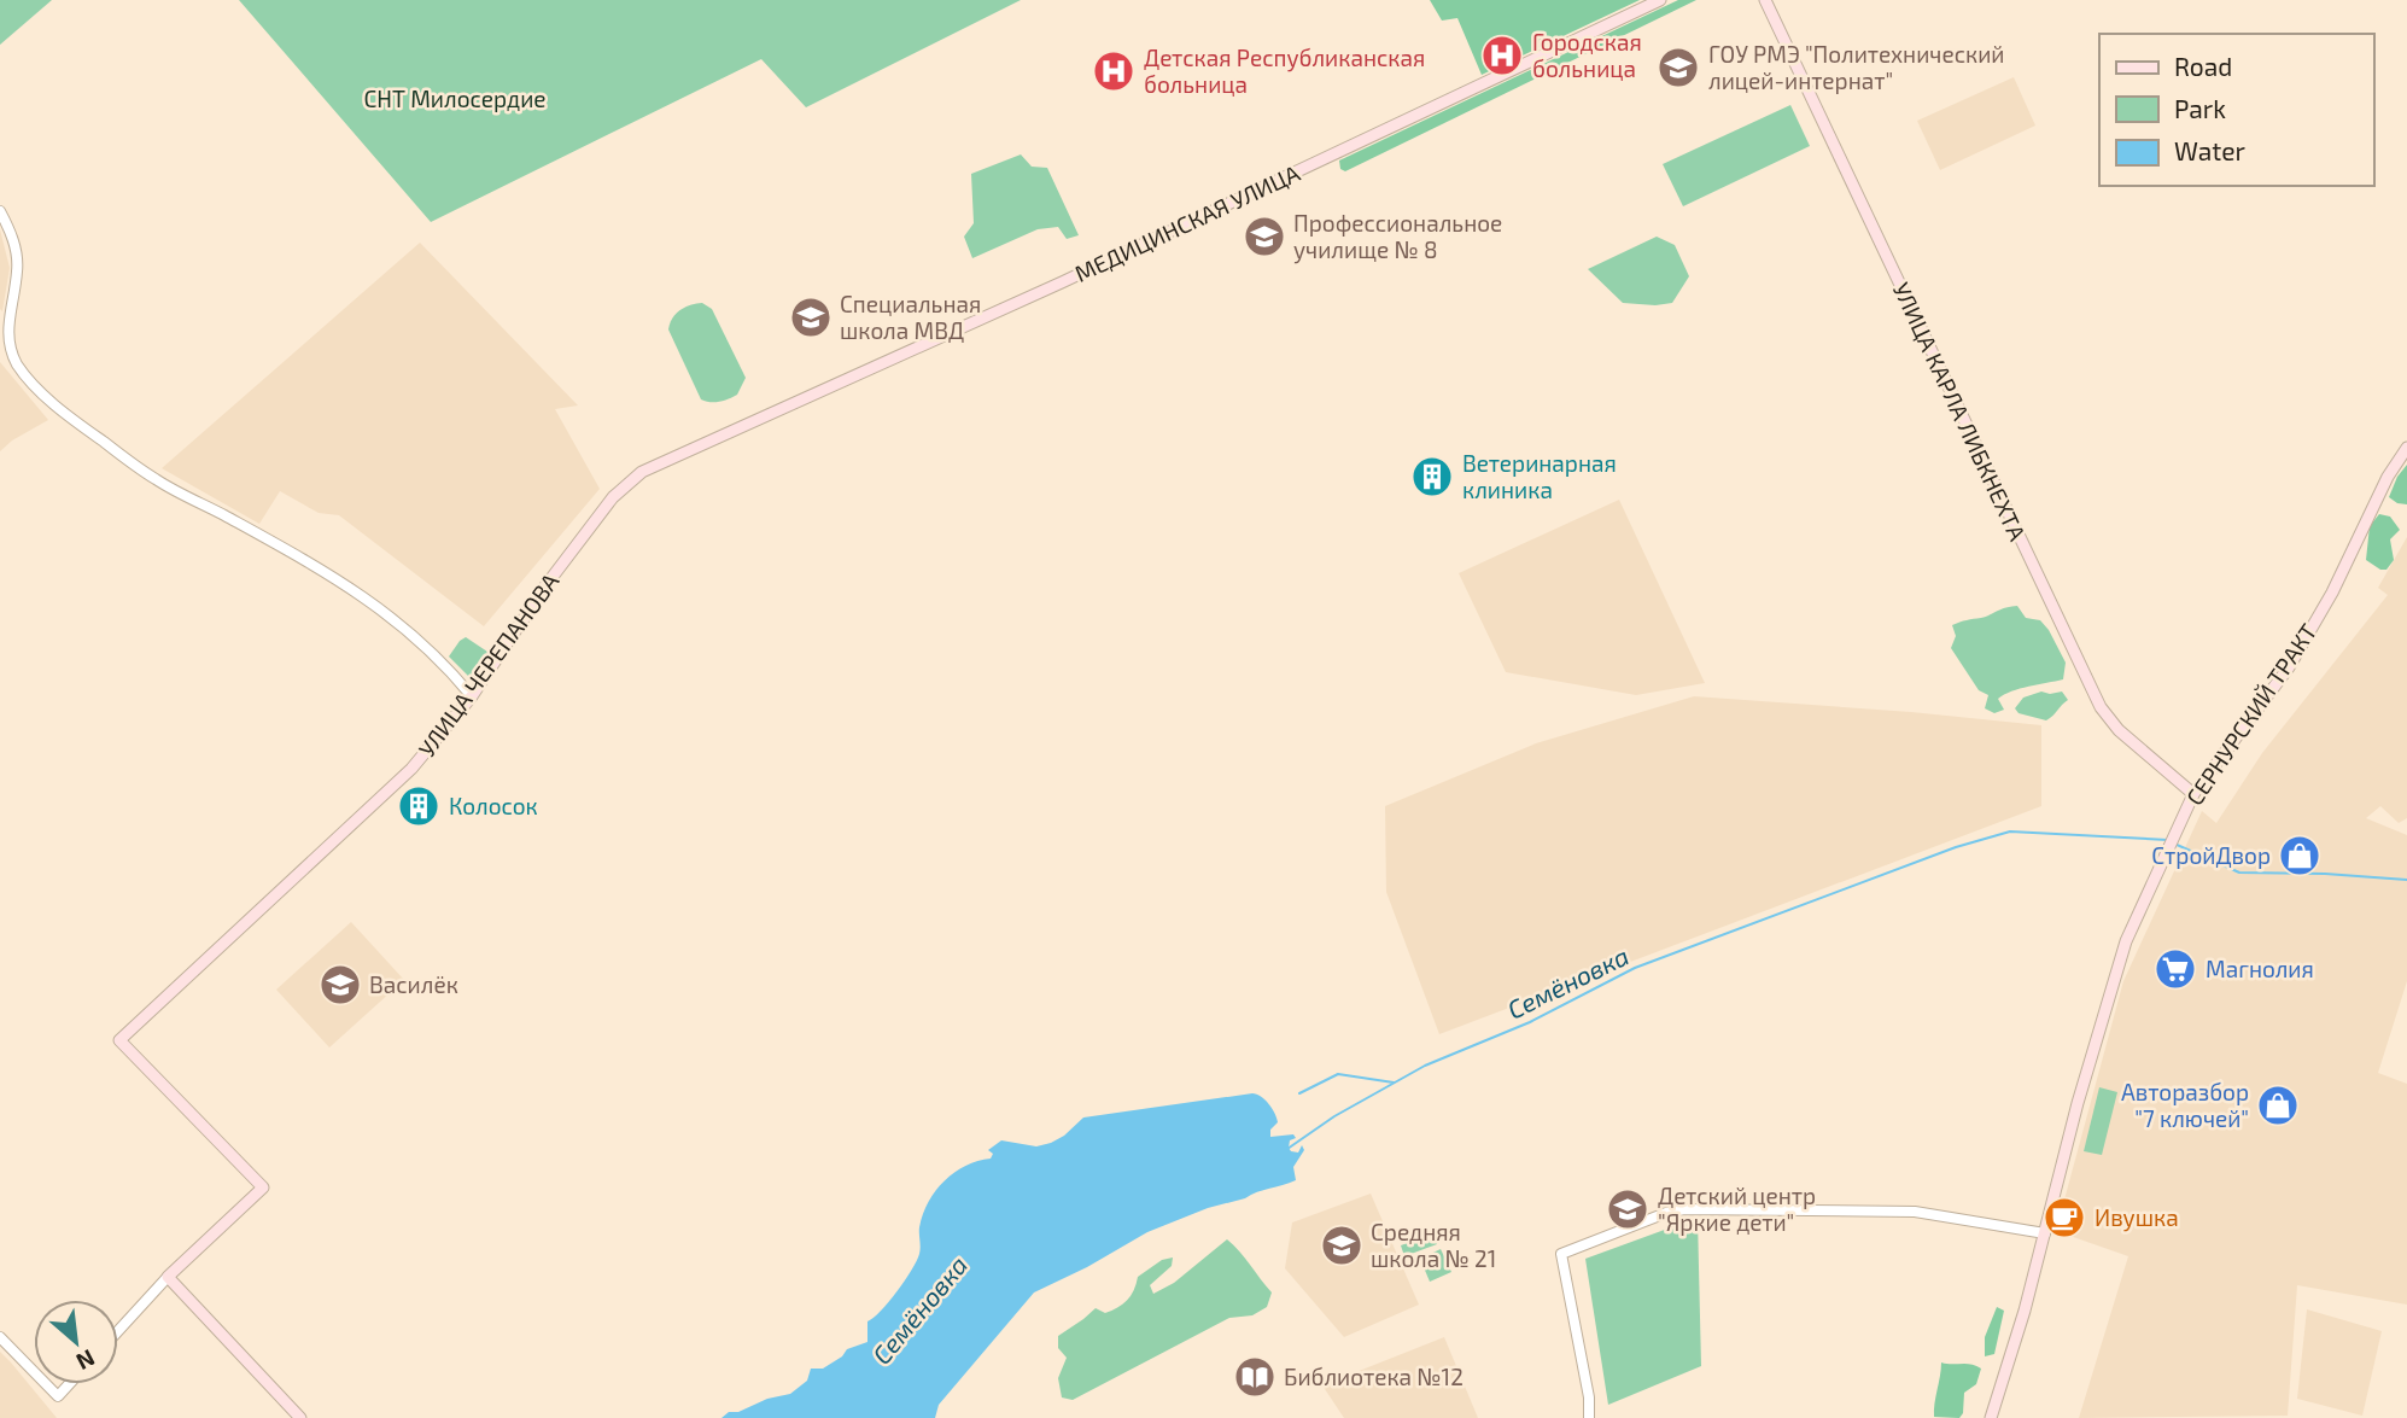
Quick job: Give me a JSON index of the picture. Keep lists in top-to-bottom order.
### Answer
{
  "streets": {
    "main road": [
      "МЕДИЦИНСКАЯ УЛИЦА",
      "УЛИЦА КАРЛА ЛИБКНЕХТА",
      "УЛИЦА ЧЕРЕПАНОВА",
      "СЕРНУРСКИЙ ТРАКТ"
    ]
  },
  "crossings": [
    ["МЕДИЦИНСКАЯ УЛИЦА", "УЛИЦА ЧЕРЕПАНОВА"],
    ["УЛИЦА КАРЛА ЛИБКНЕХТА", "СЕРНУРСКИЙ ТРАКТ"]
  ],
  "water": ["Семёновка"],
  "parks": ["СНТ Милосердие"],
  "places": {
    "hospital": ["Городская больница", "Детская Республиканская больница"],
    "school or university": [
      "ГОУ РМЭ \"Политехнический лицей-интернат\"",
      "Профессиональное училище № 8",
      "Специальная школа МВД",
      "Василёк",
      "Детский центр \"Яркие дети\"",
      "Средняя школа № 21"
    ],
    "building": ["Ветеринарная клиника", "Колосок"],
    "shop": ["СтройДвор", "Авторазбор \"7 ключей\""],
    "supermarket": ["Магнолия"],
    "cafe": ["Ивушка"],
    "library": ["Библиотека №12"]
  },
  "legend": ["Road", "Park", "Water"],
  "north": "bottom right"
}
